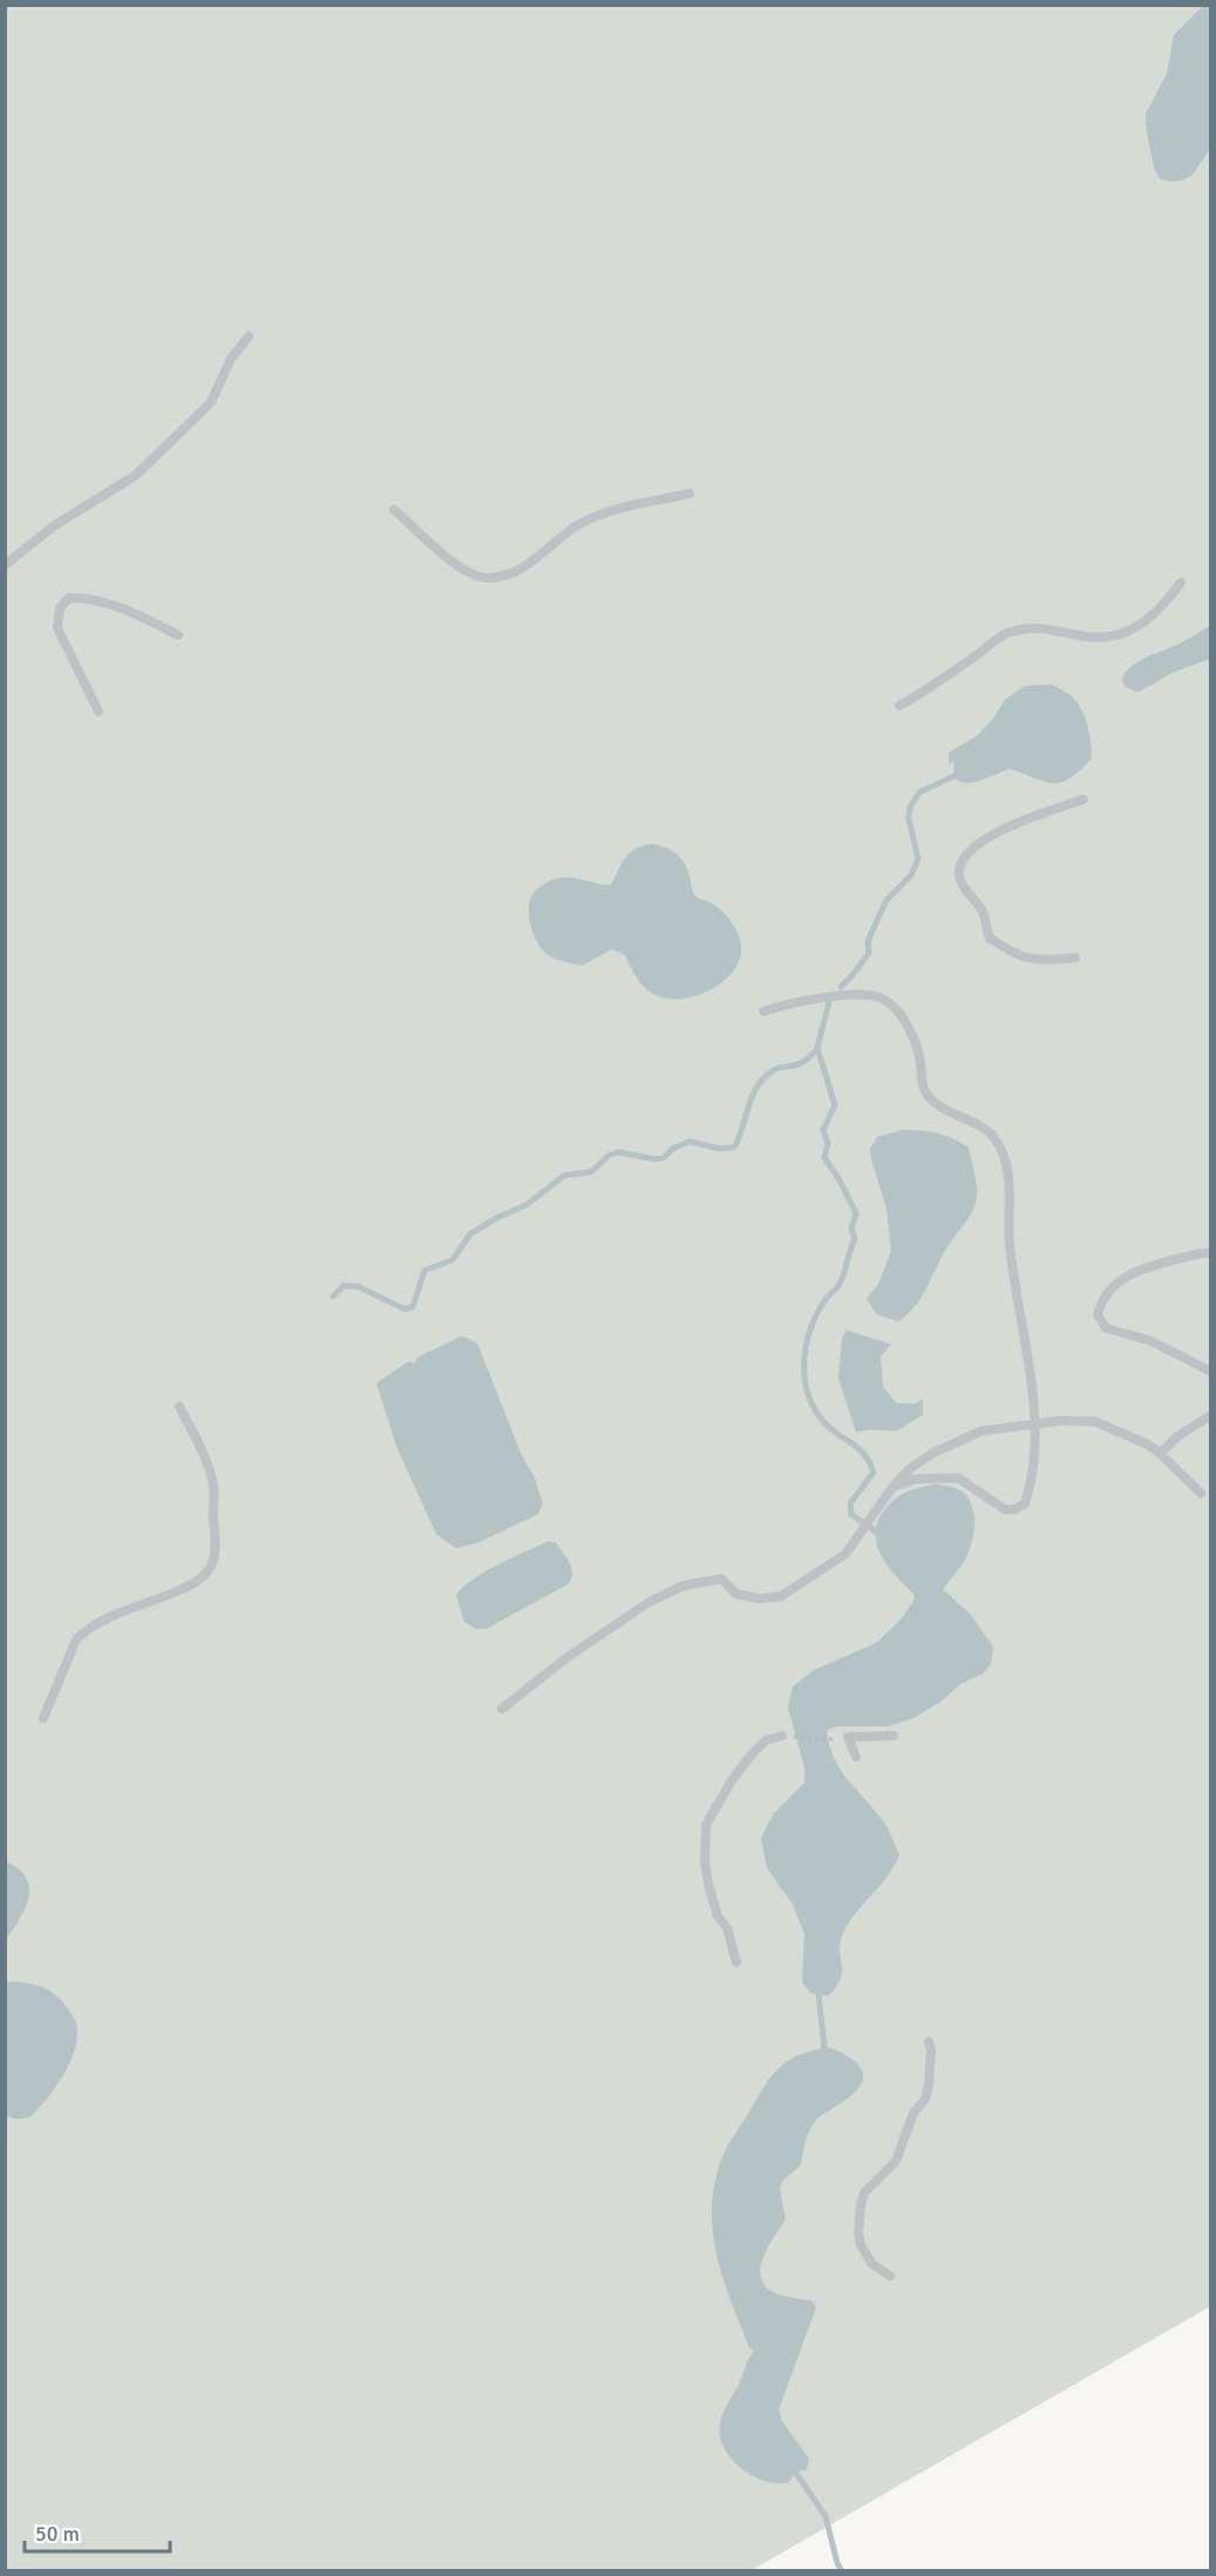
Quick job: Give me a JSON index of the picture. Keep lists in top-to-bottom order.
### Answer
{
  "scale_bar": "50 m"
}
